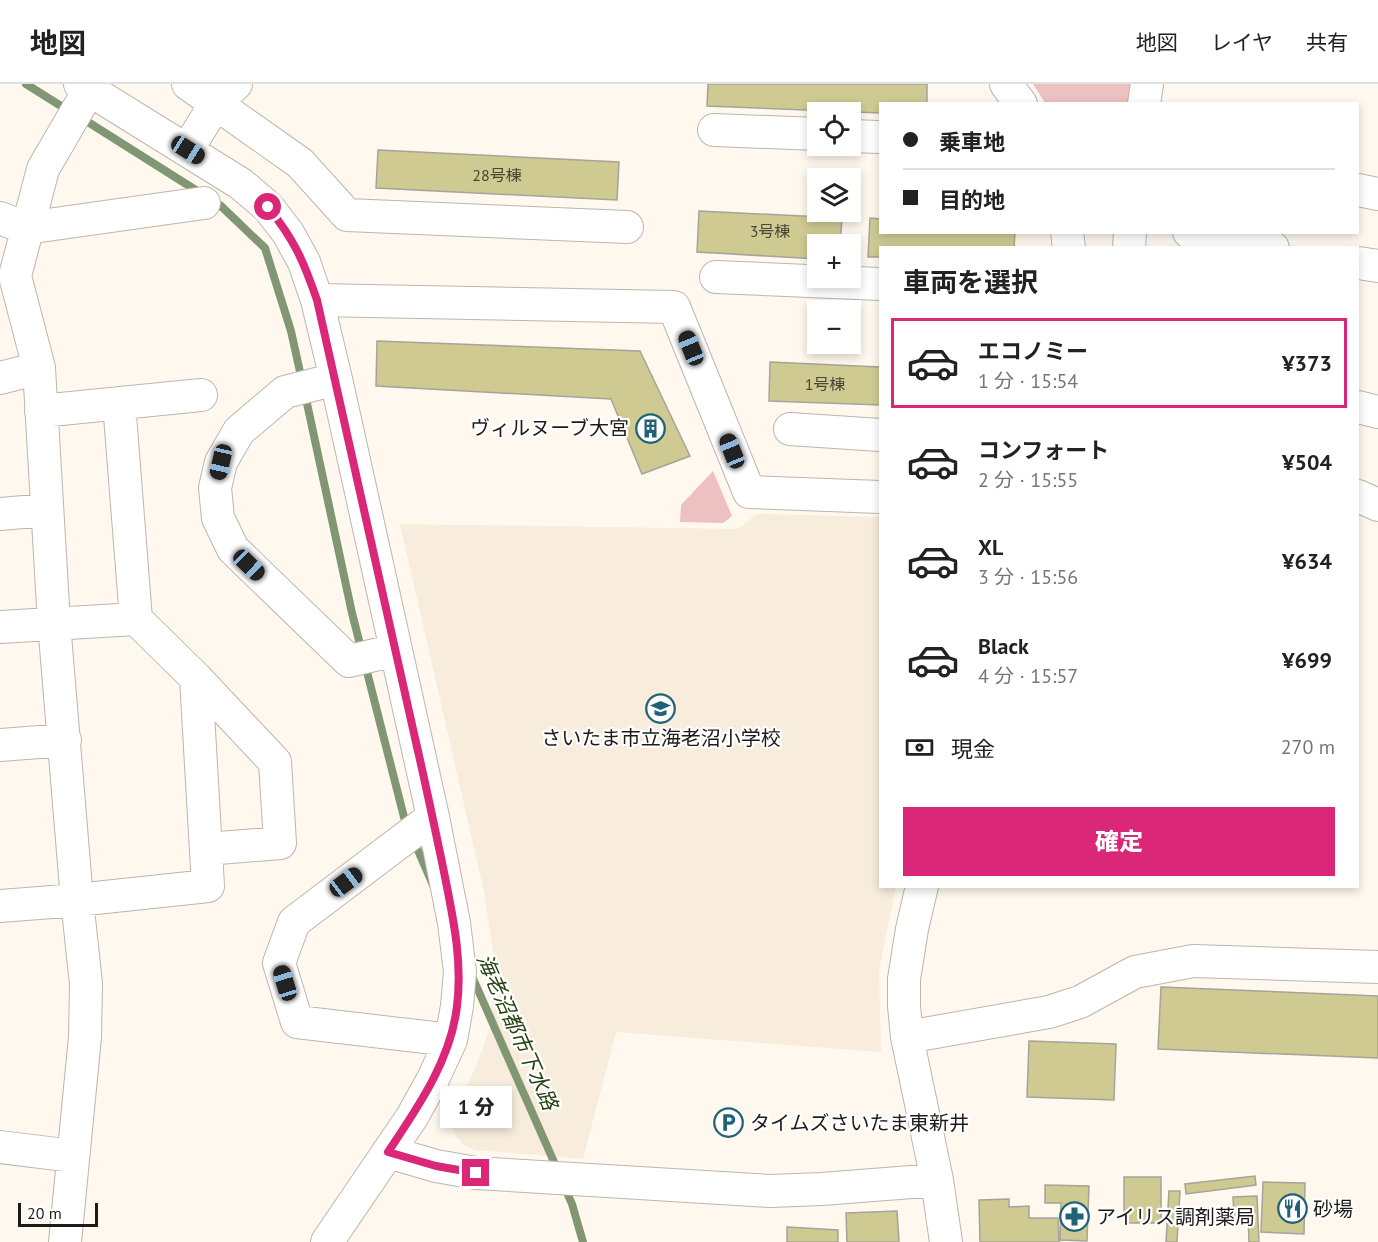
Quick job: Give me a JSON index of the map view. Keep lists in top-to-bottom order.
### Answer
{
  "water": ["海老沼都市下水路"],
  "places": {
    "building": ["ヴィルヌーブ大宮"],
    "school or university": ["さいたま市立海老沼小学校"],
    "parking": ["タイムズさいたま東新井"],
    "restaurant": ["砂場"],
    "pharmacy": ["アイリス調剤薬局"]
  },
  "house_numbers": ["28号棟", "3号棟", "1号棟"],
  "scale_bar": "20 m",
  "page": {
    "header": "地図",
    "nav": ["地図", "レイヤ", "共有"],
    "map_buttons": ["+", "−"],
    "banner": ["乗車地", "目的地"],
    "heading": "車両を選択",
    "list": [
      {
        "name": "エコノミー",
        "note": "1 分 · 15:54",
        "value": "¥373"
      },
      {
        "name": "コンフォート",
        "note": "2 分 · 15:55",
        "value": "¥504"
      },
      {
        "name": "XL",
        "note": "3 分 · 15:56",
        "value": "¥634"
      },
      {
        "name": "Black",
        "note": "4 分 · 15:57",
        "value": "¥699"
      }
    ],
    "pay": ["現金", "270 m"],
    "buttons": "確定",
    "bubble": "1 分",
    "scale": "20 m"
  }
}
